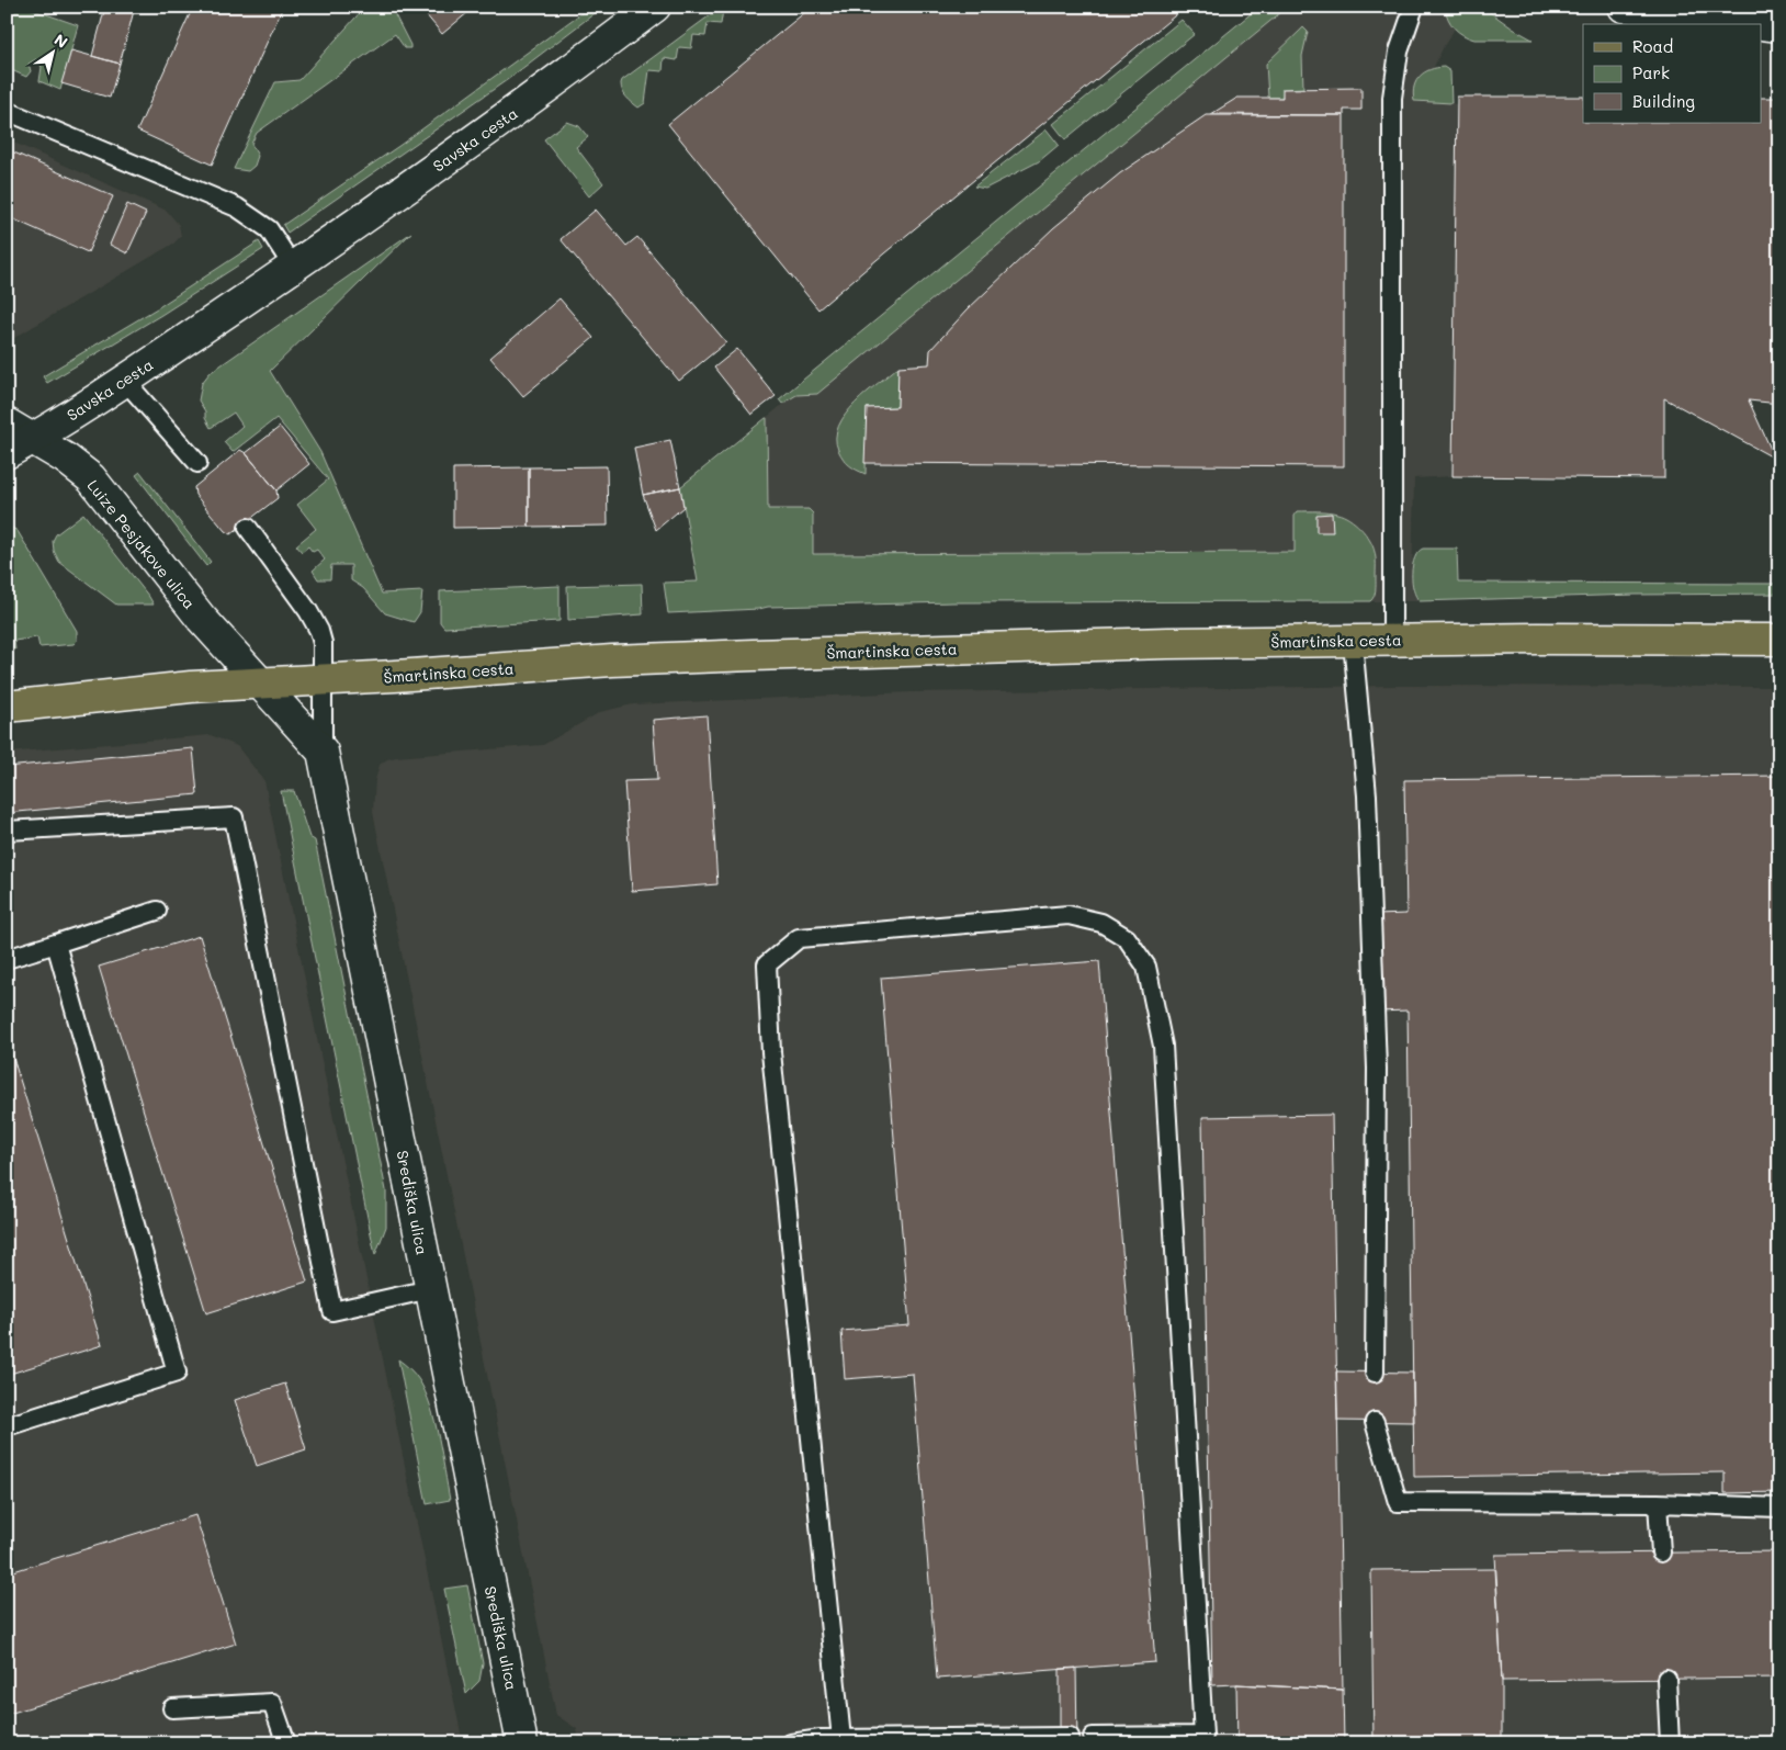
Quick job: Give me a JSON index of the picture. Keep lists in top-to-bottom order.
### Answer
{
  "streets": {
    "main road": ["Šmartinska cesta"],
    "street": ["Savska cesta", "Luize Pesjakove ulica", "Središka ulica"]
  },
  "crossings": [
    ["Savska cesta", "Luize Pesjakove ulica"],
    ["Luize Pesjakove ulica", "Šmartinska cesta"]
  ],
  "legend": ["Road", "Park", "Building"],
  "north": "top right"
}
